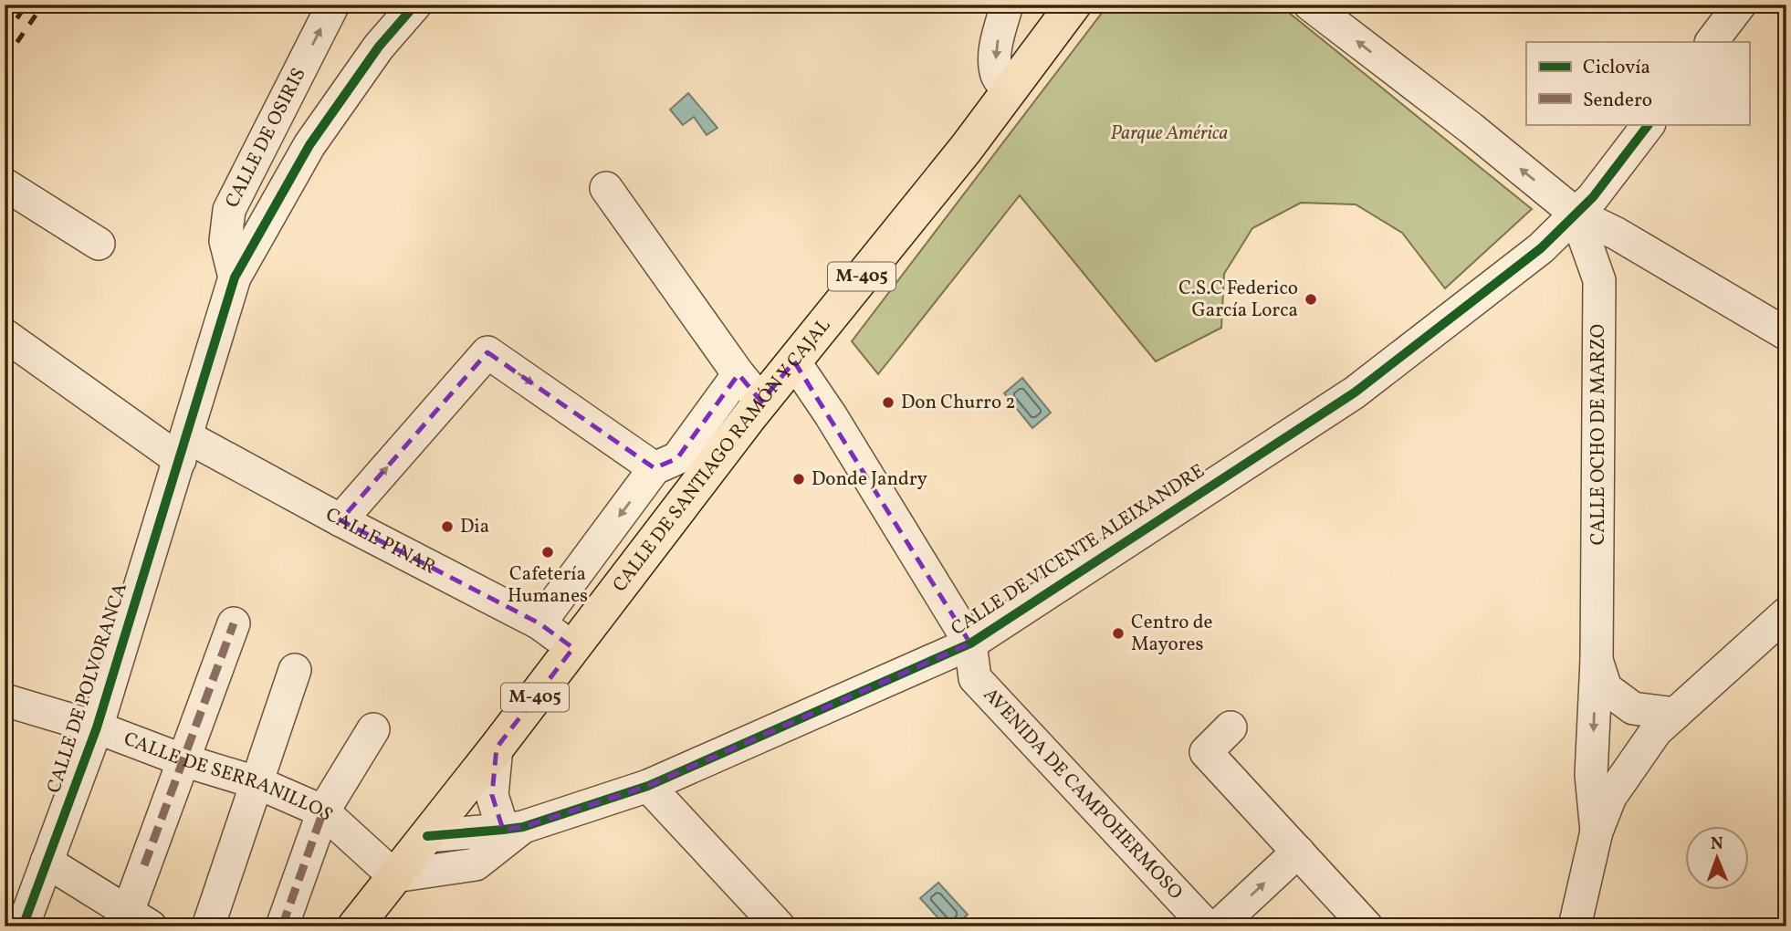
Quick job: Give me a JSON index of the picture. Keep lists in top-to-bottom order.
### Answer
{
  "streets": {
    "main road": ["M-405", "CALLE DE SANTIAGO RAMÓN Y CAJAL"],
    "street": [
      "CALLE DE OSIRIS",
      "CALLE OCHO DE MARZO",
      "CALLE PINAR",
      "CALLE DE VICENTE ALEIXANDRE",
      "CALLE DE POLVORANCA",
      "CALLE DE SERRANILLOS",
      "AVENIDA DE CAMPOHERMOSO"
    ]
  },
  "crossings": [
    ["CALLE DE OSIRIS", "CALLE DE POLVORANCA"],
    ["M-405", "CALLE DE SANTIAGO RAMÓN Y CAJAL"],
    ["M-405", "CALLE DE VICENTE ALEIXANDRE"],
    ["M-405", "CALLE DE SERRANILLOS"],
    ["CALLE OCHO DE MARZO", "CALLE DE VICENTE ALEIXANDRE"],
    ["CALLE DE SANTIAGO RAMÓN Y CAJAL", "CALLE PINAR"],
    ["CALLE DE SANTIAGO RAMÓN Y CAJAL", "CALLE DE VICENTE ALEIXANDRE"],
    ["CALLE DE SANTIAGO RAMÓN Y CAJAL", "CALLE DE SERRANILLOS"],
    ["CALLE DE SANTIAGO RAMÓN Y CAJAL", "AVENIDA DE CAMPOHERMOSO"],
    ["CALLE PINAR", "CALLE DE POLVORANCA"],
    ["CALLE DE VICENTE ALEIXANDRE", "CALLE DE SERRANILLOS"],
    ["CALLE DE VICENTE ALEIXANDRE", "AVENIDA DE CAMPOHERMOSO"],
    ["CALLE DE POLVORANCA", "CALLE DE SERRANILLOS"]
  ],
  "one_way": ["CALLE DE OSIRIS"],
  "parks": ["Parque América"],
  "places": [
    "C.S.C Federico García Lorca",
    "Don Churro 2",
    "Donde Jandry",
    "Dia",
    "Cafetería Humanes",
    "Centro de Mayores"
  ],
  "legend": ["Ciclovía", "Sendero"],
  "north": "top"
}
